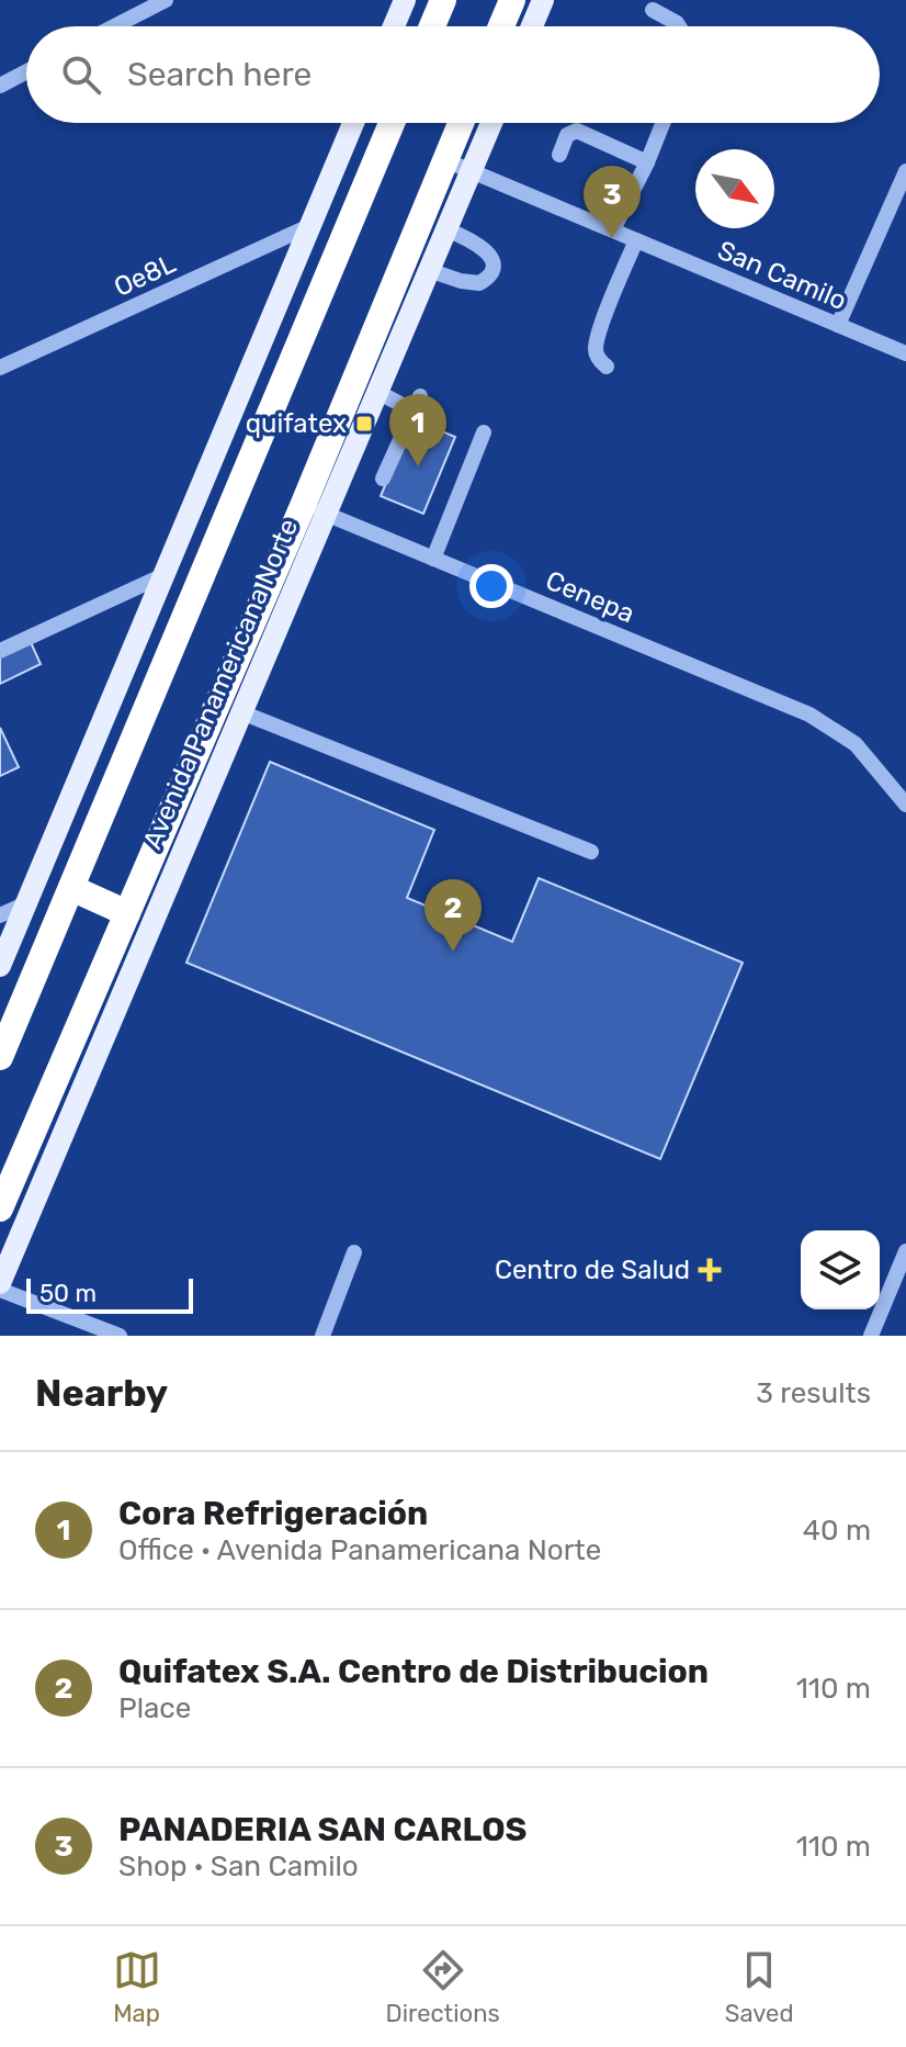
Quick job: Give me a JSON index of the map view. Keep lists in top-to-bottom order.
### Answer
{
  "streets": {
    "highway": ["Avenida Panamericana Norte"],
    "street": ["Oe8L", "San Camilo", "Cenepa"]
  },
  "crossings": [
    ["San Camilo", "Avenida Panamericana Norte"],
    ["Cenepa", "Avenida Panamericana Norte"]
  ],
  "places": {
    "transit": ["quifatex"],
    "health": ["Centro de Salud"]
  },
  "scale_bar": "50 m",
  "north": "bottom right",
  "page": {
    "search": "Search here",
    "pins": ["3", "1", "2"],
    "scale": "50 m",
    "heading": ["Nearby", "3 results"],
    "list": [
      {
        "mark": "1",
        "name": "Cora Refrigeración",
        "note": "Office · Avenida Panamericana Norte",
        "value": "40 m"
      },
      {
        "mark": "2",
        "name": "Quifatex S.A. Centro de Distribucion",
        "note": "Place",
        "value": "110 m"
      },
      {
        "mark": "3",
        "name": "PANADERIA SAN CARLOS",
        "note": "Shop · San Camilo",
        "value": "110 m"
      }
    ],
    "nav": ["Map", "Directions", "Saved"]
  }
}
